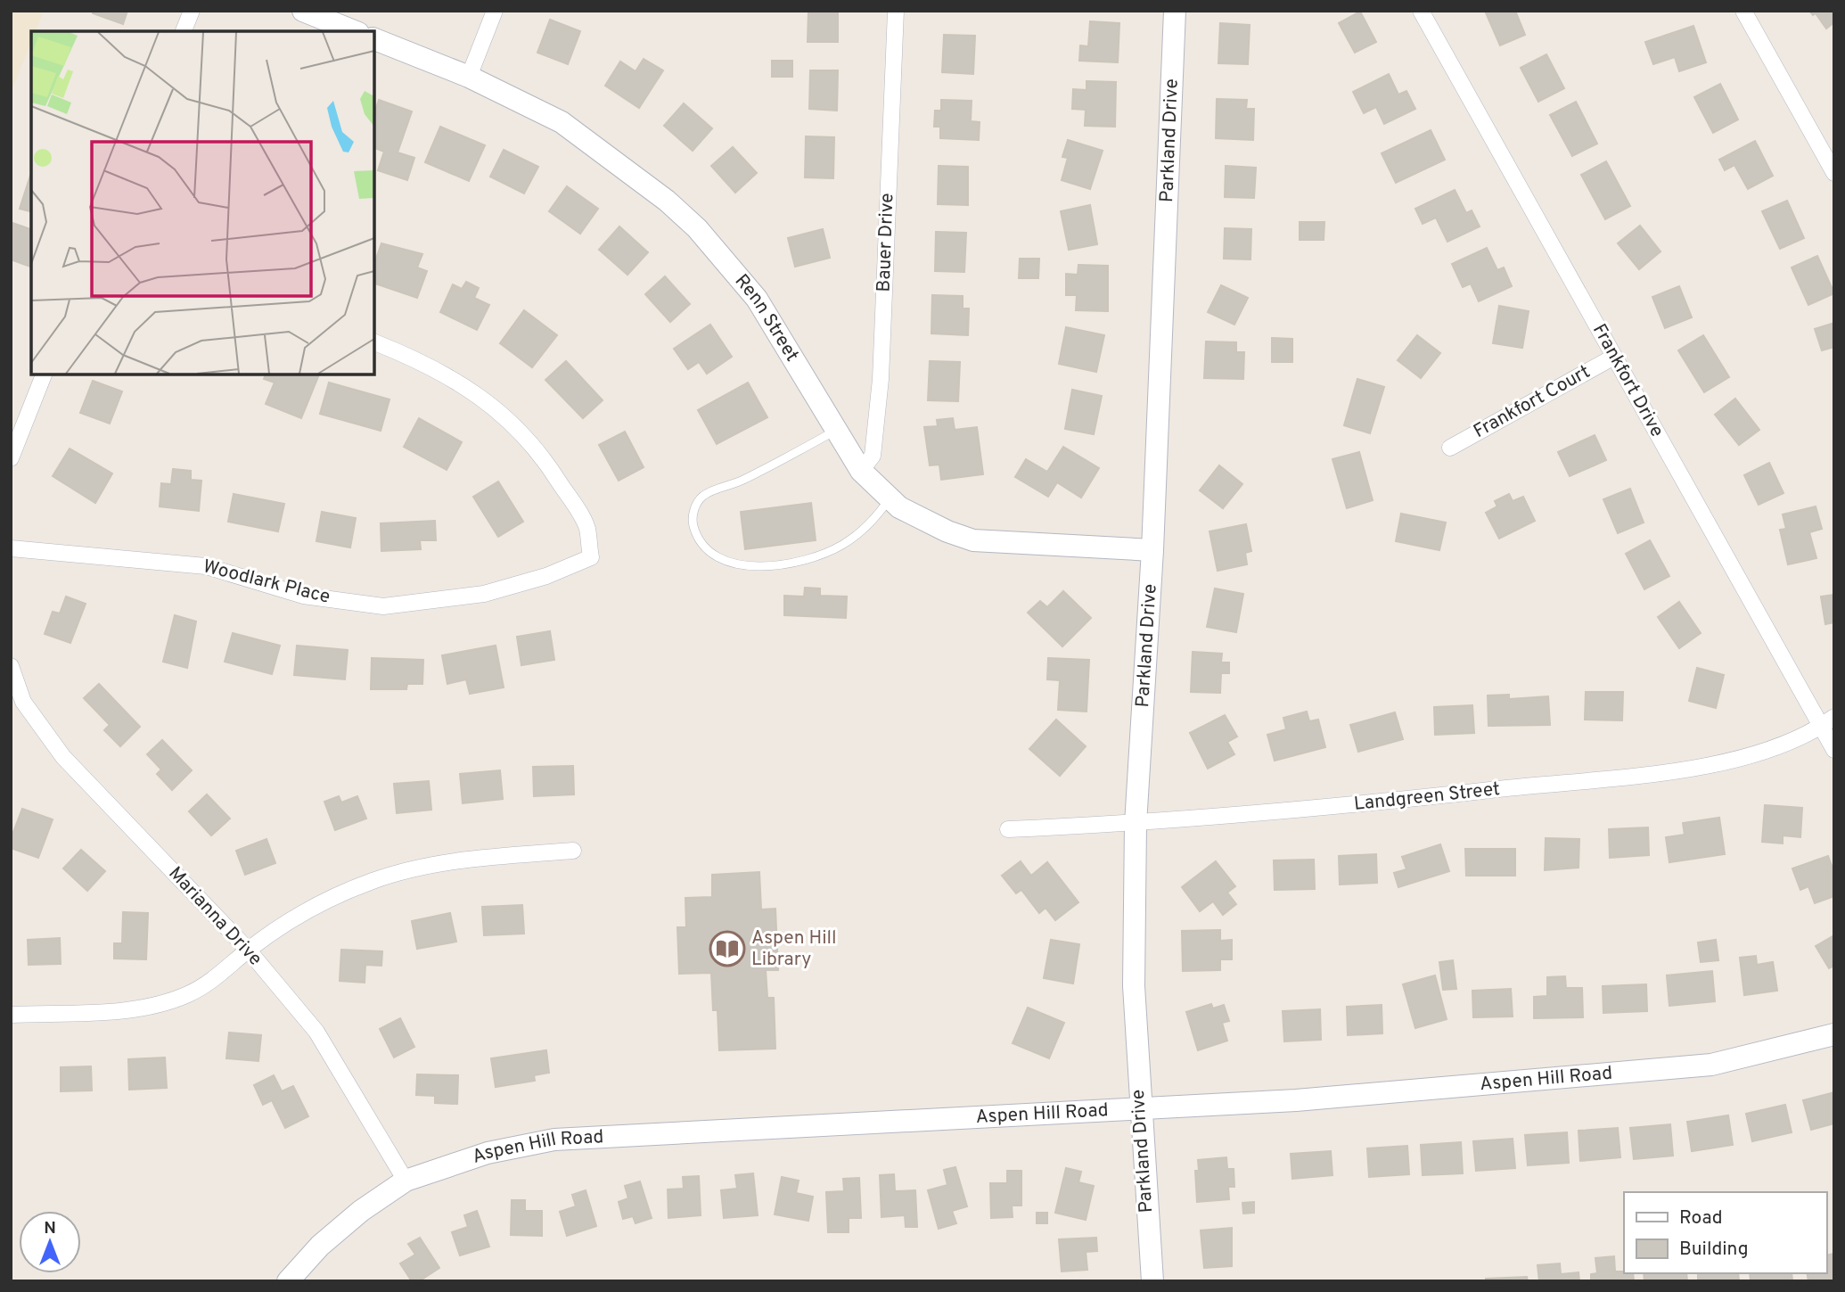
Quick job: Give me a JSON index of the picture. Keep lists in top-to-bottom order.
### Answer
{
  "streets": {
    "street": [
      "Parkland Drive",
      "Bauer Drive",
      "Renn Street",
      "Frankfort Drive",
      "Frankfort Court",
      "Woodlark Place",
      "Landgreen Street",
      "Marianna Drive",
      "Aspen Hill Road"
    ]
  },
  "crossings": [
    ["Parkland Drive", "Renn Street"],
    ["Parkland Drive", "Landgreen Street"],
    ["Parkland Drive", "Aspen Hill Road"],
    ["Bauer Drive", "Renn Street"],
    ["Frankfort Drive", "Frankfort Court"],
    ["Frankfort Drive", "Landgreen Street"],
    ["Marianna Drive", "Aspen Hill Road"]
  ],
  "places": {
    "library": ["Aspen Hill Library"]
  },
  "legend": ["Road", "Building"],
  "north": "top"
}
